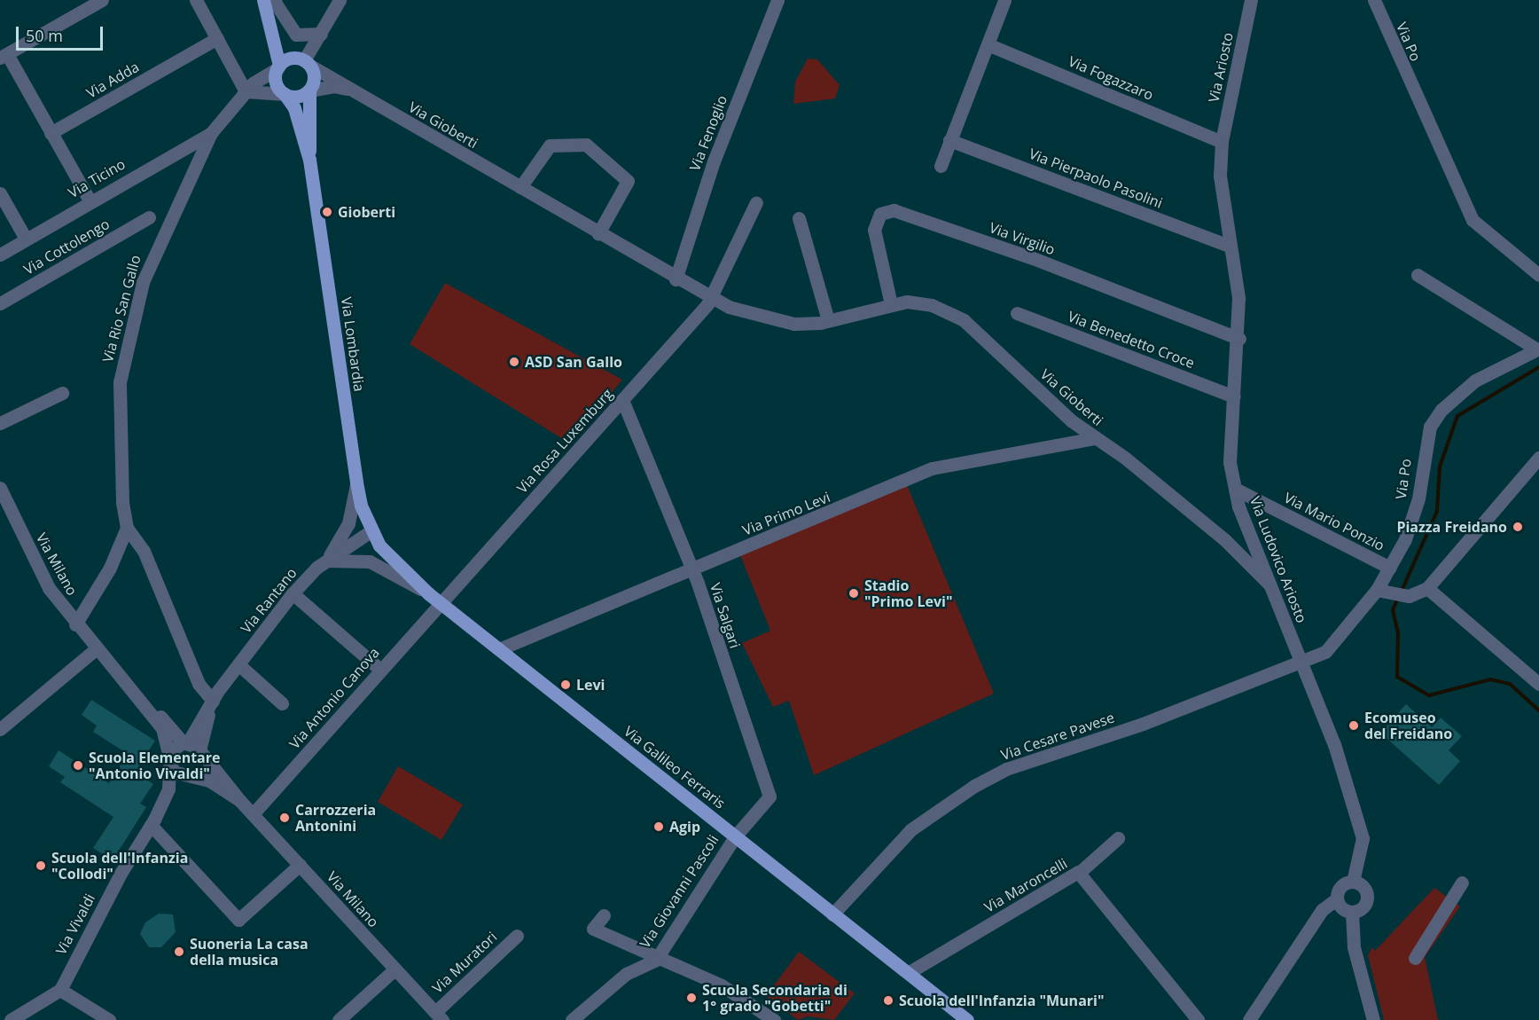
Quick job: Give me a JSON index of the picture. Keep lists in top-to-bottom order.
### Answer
{
  "streets": {
    "main road": ["Via Lombardia", "Via Galileo Ferraris"],
    "street": [
      "Via Po",
      "Via Ariosto",
      "Via Fogazzaro",
      "Via Adda",
      "Via Gioberti",
      "Via Fenoglio",
      "Via Ticino",
      "Via Pierpaolo Pasolini",
      "Via Virgilio",
      "Via Cottolengo",
      "Via Rio San Gallo",
      "Via Benedetto Croce",
      "Via Rosa Luxemburg",
      "Via Primo Levi",
      "Via Mario Ponzio",
      "Via Ludovico Ariosto",
      "Via Milano",
      "Via Rantano",
      "Via Salgari",
      "Via Antonio Canova",
      "Via Cesare Pavese",
      "Via Maroncelli",
      "Via Giovanni Pascoli",
      "Via Vivaldi",
      "Via Muratori"
    ]
  },
  "crossings": [
    ["Via Po", "Via Mario Ponzio"],
    ["Via Po", "Via Ludovico Ariosto"],
    ["Via Po", "Via Cesare Pavese"],
    ["Via Ariosto", "Via Fogazzaro"],
    ["Via Ariosto", "Via Ludovico Ariosto"],
    ["Via Fogazzaro", "Via Ludovico Ariosto"],
    ["Via Gioberti", "Via Fenoglio"],
    ["Via Gioberti", "Via Virgilio"],
    ["Via Gioberti", "Via Rio San Gallo"],
    ["Via Gioberti", "Via Lombardia"],
    ["Via Gioberti", "Via Rosa Luxemburg"],
    ["Via Gioberti", "Via Primo Levi"],
    ["Via Gioberti", "Via Ludovico Ariosto"],
    ["Via Ticino", "Via Rio San Gallo"],
    ["Via Pierpaolo Pasolini", "Via Ludovico Ariosto"],
    ["Via Virgilio", "Via Ludovico Ariosto"],
    ["Via Rio San Gallo", "Via Lombardia"],
    ["Via Rio San Gallo", "Via Rantano"],
    ["Via Benedetto Croce", "Via Ludovico Ariosto"],
    ["Via Lombardia", "Via Rantano"],
    ["Via Lombardia", "Via Galileo Ferraris"],
    ["Via Rosa Luxemburg", "Via Salgari"],
    ["Via Rosa Luxemburg", "Via Antonio Canova"],
    ["Via Rosa Luxemburg", "Via Galileo Ferraris"],
    ["Via Primo Levi", "Via Salgari"],
    ["Via Primo Levi", "Via Galileo Ferraris"],
    ["Via Mario Ponzio", "Via Ludovico Ariosto"],
    ["Via Ludovico Ariosto", "Via Cesare Pavese"],
    ["Via Milano", "Via Rantano"],
    ["Via Milano", "Via Antonio Canova"],
    ["Via Milano", "Via Vivaldi"],
    ["Via Milano", "Via Muratori"],
    ["Via Rantano", "Via Galileo Ferraris"],
    ["Via Salgari", "Via Galileo Ferraris"],
    ["Via Salgari", "Via Giovanni Pascoli"],
    ["Via Antonio Canova", "Via Galileo Ferraris"],
    ["Via Cesare Pavese", "Via Galileo Ferraris"],
    ["Via Galileo Ferraris", "Via Maroncelli"],
    ["Via Galileo Ferraris", "Via Giovanni Pascoli"]
  ],
  "places": [
    "Gioberti",
    "ASD San Gallo",
    "Piazza Freidano",
    "Stadio \"Primo Levi\"",
    "Levi",
    "Ecomuseo del Freidano",
    "Scuola Elementare \"Antonio Vivaldi\"",
    "Carrozzeria Antonini",
    "Agip",
    "Scuola dell'Infanzia \"Collodi\"",
    "Suoneria La casa della musica",
    "Scuola Secondaria di 1° grado \"Gobetti\"",
    "Scuola dell'Infanzia \"Munari\""
  ],
  "scale_bar": "50 m"
}
